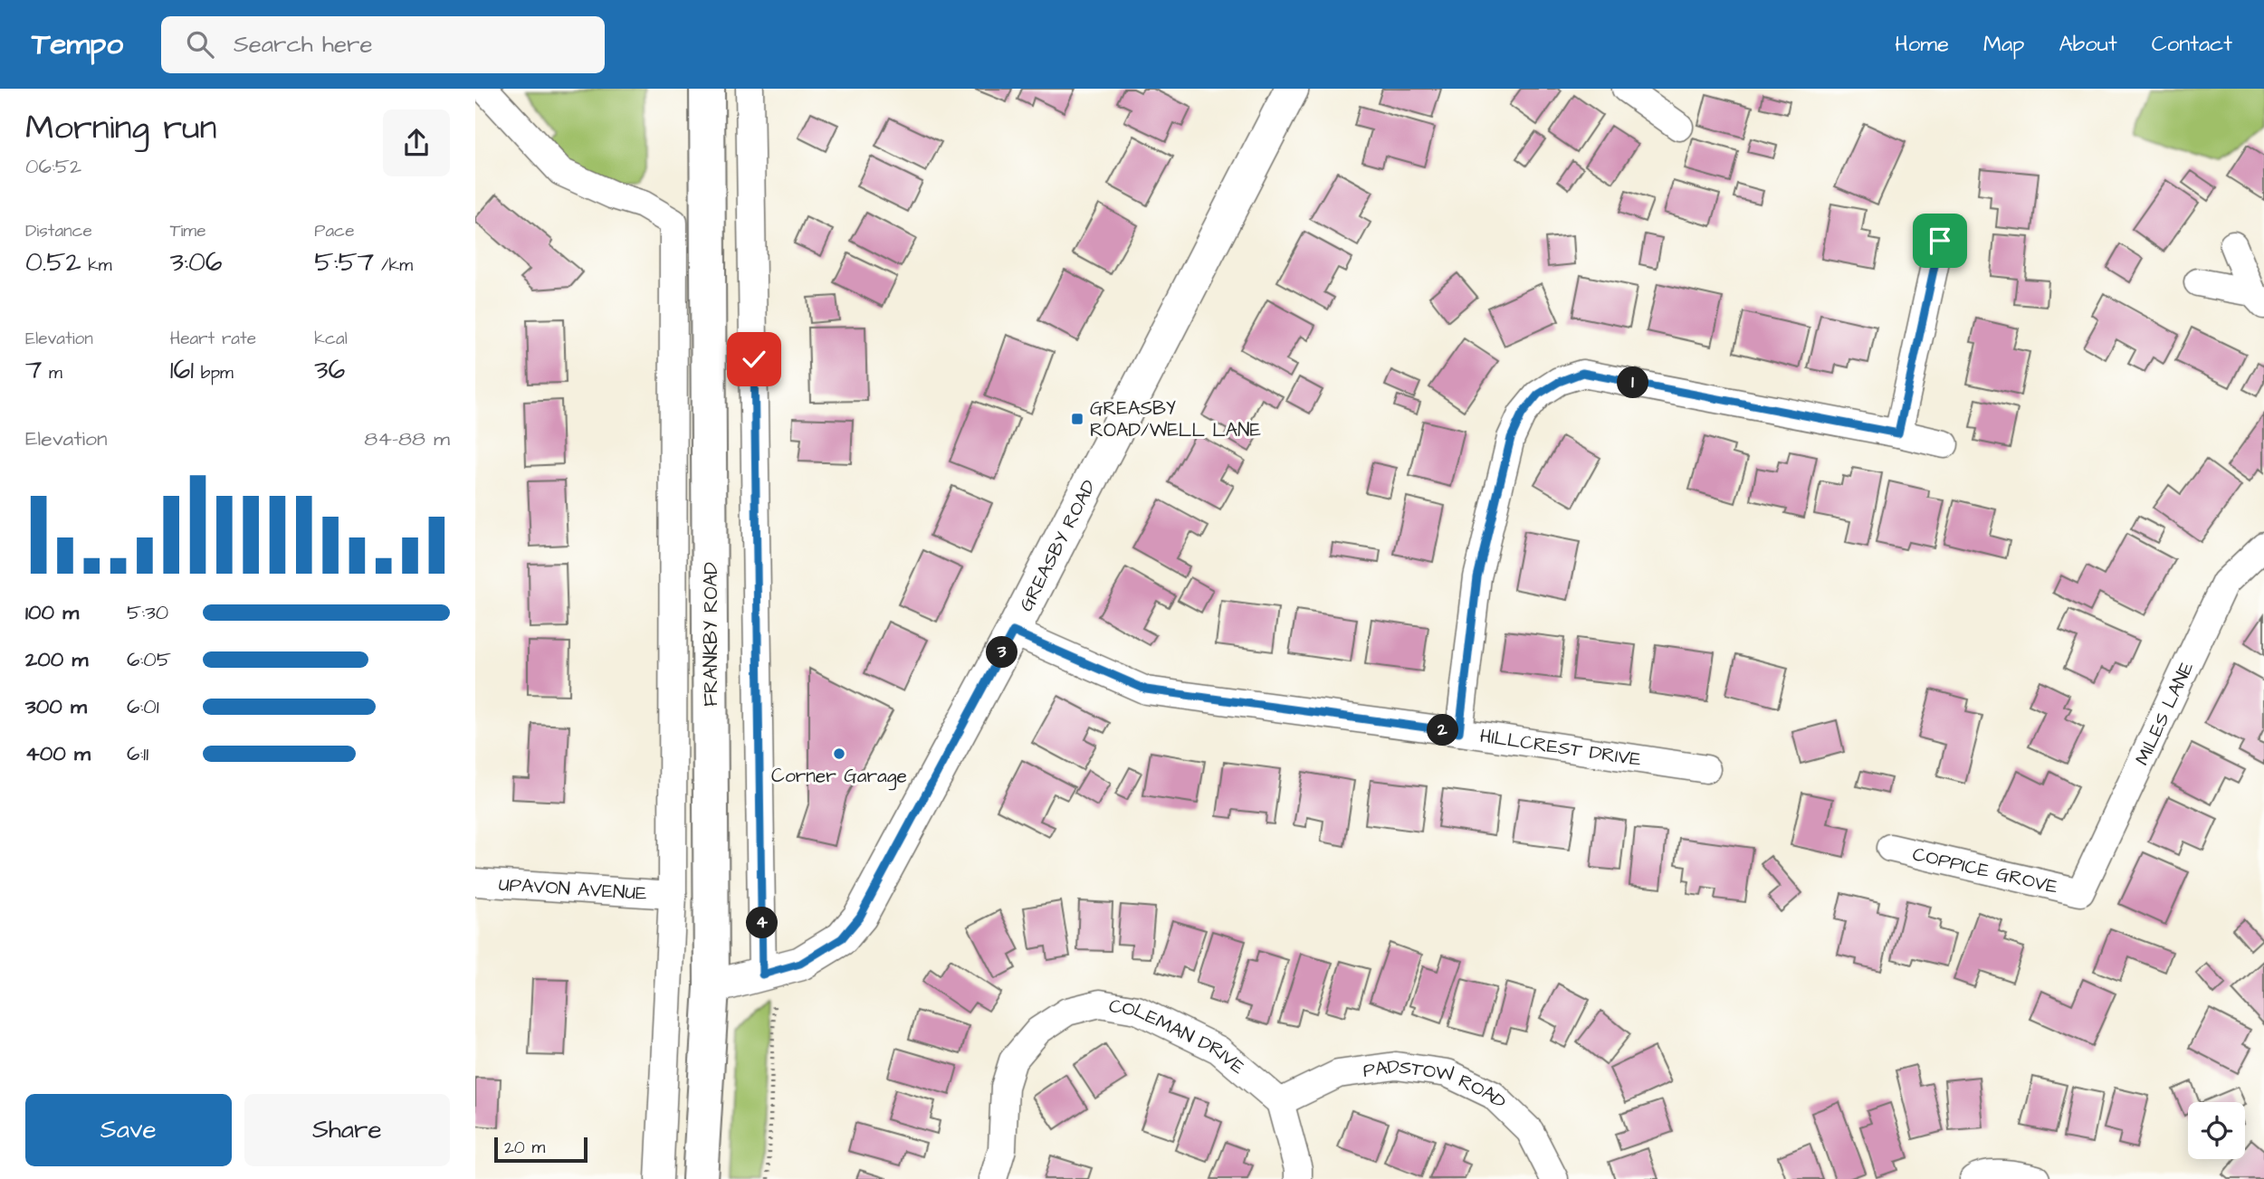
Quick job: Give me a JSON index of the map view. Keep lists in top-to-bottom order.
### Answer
{
  "streets": {
    "main road": ["FRANKBY ROAD"],
    "street": [
      "GREASBY ROAD",
      "MILES LANE",
      "HILLCREST DRIVE",
      "COPPICE GROVE",
      "UPAVON AVENUE",
      "COLEMAN DRIVE",
      "PADSTOW ROAD"
    ]
  },
  "crossings": [
    ["GREASBY ROAD", "FRANKBY ROAD"],
    ["GREASBY ROAD", "HILLCREST DRIVE"],
    ["FRANKBY ROAD", "UPAVON AVENUE"],
    ["MILES LANE", "COPPICE GROVE"],
    ["COLEMAN DRIVE", "PADSTOW ROAD"]
  ],
  "places": {
    "transit": ["GREASBY ROAD/WELL LANE"],
    "other": ["Corner Garage"]
  },
  "scale_bar": "20 m",
  "page": {
    "header": "Tempo",
    "search": "Search here",
    "nav": [
      "Home",
      "Map",
      "About",
      "Contact"
    ],
    "heading": ["Morning run", "06:52"],
    "stats": [
      ["Distance", "0.52 km"],
      ["Time", "3:06"],
      ["Pace", "5:57 /km"],
      ["Elevation", "7 m"],
      ["Heart rate", "161 bpm"],
      ["kcal", "36"]
    ],
    "pins": [
      "1",
      "3",
      "2",
      "4"
    ],
    "chart": ["Elevation", "84–88 m"],
    "list": [
      {
        "name": "100 m",
        "note": "5:30"
      },
      {
        "name": "200 m",
        "note": "6:05"
      },
      {
        "name": "300 m",
        "note": "6:01"
      },
      {
        "name": "400 m",
        "note": "6:11"
      }
    ],
    "buttons": ["Save", "Share"],
    "scale": "20 m"
  }
}
